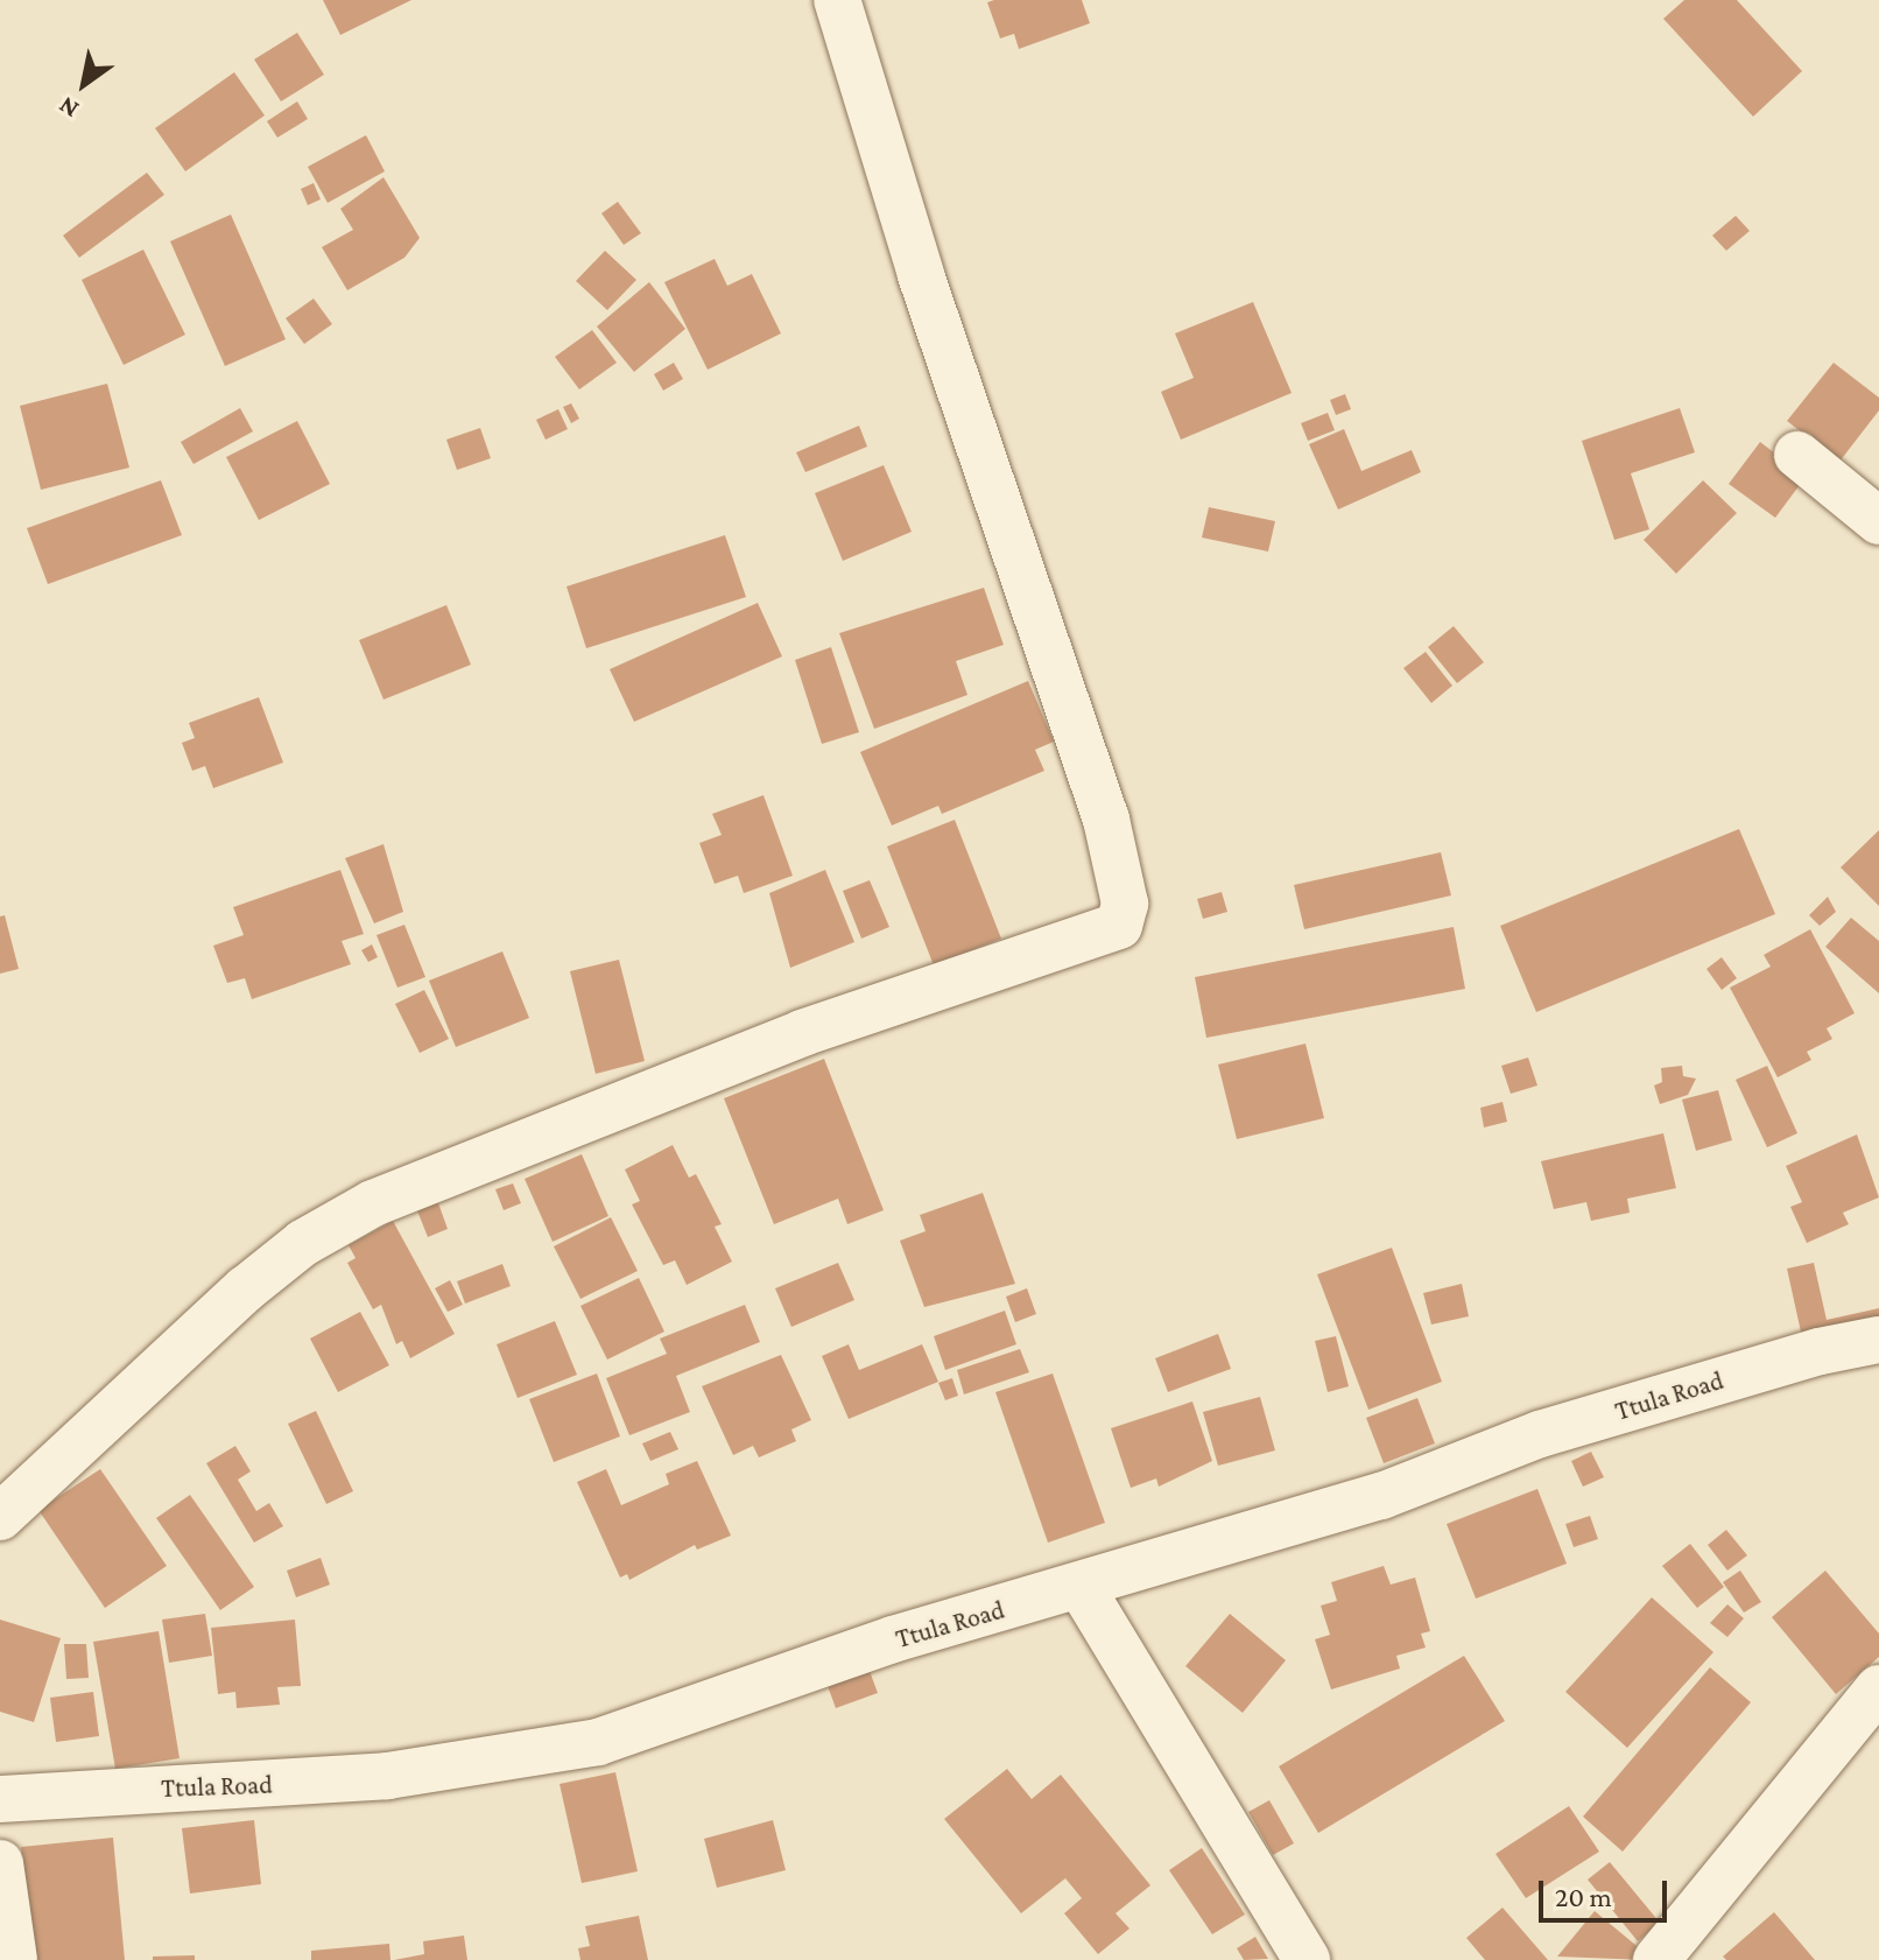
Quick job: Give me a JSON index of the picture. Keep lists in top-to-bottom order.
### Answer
{
  "streets": {
    "street": ["Ttula Road"]
  },
  "scale_bar": "20 m",
  "north": "bottom left"
}
